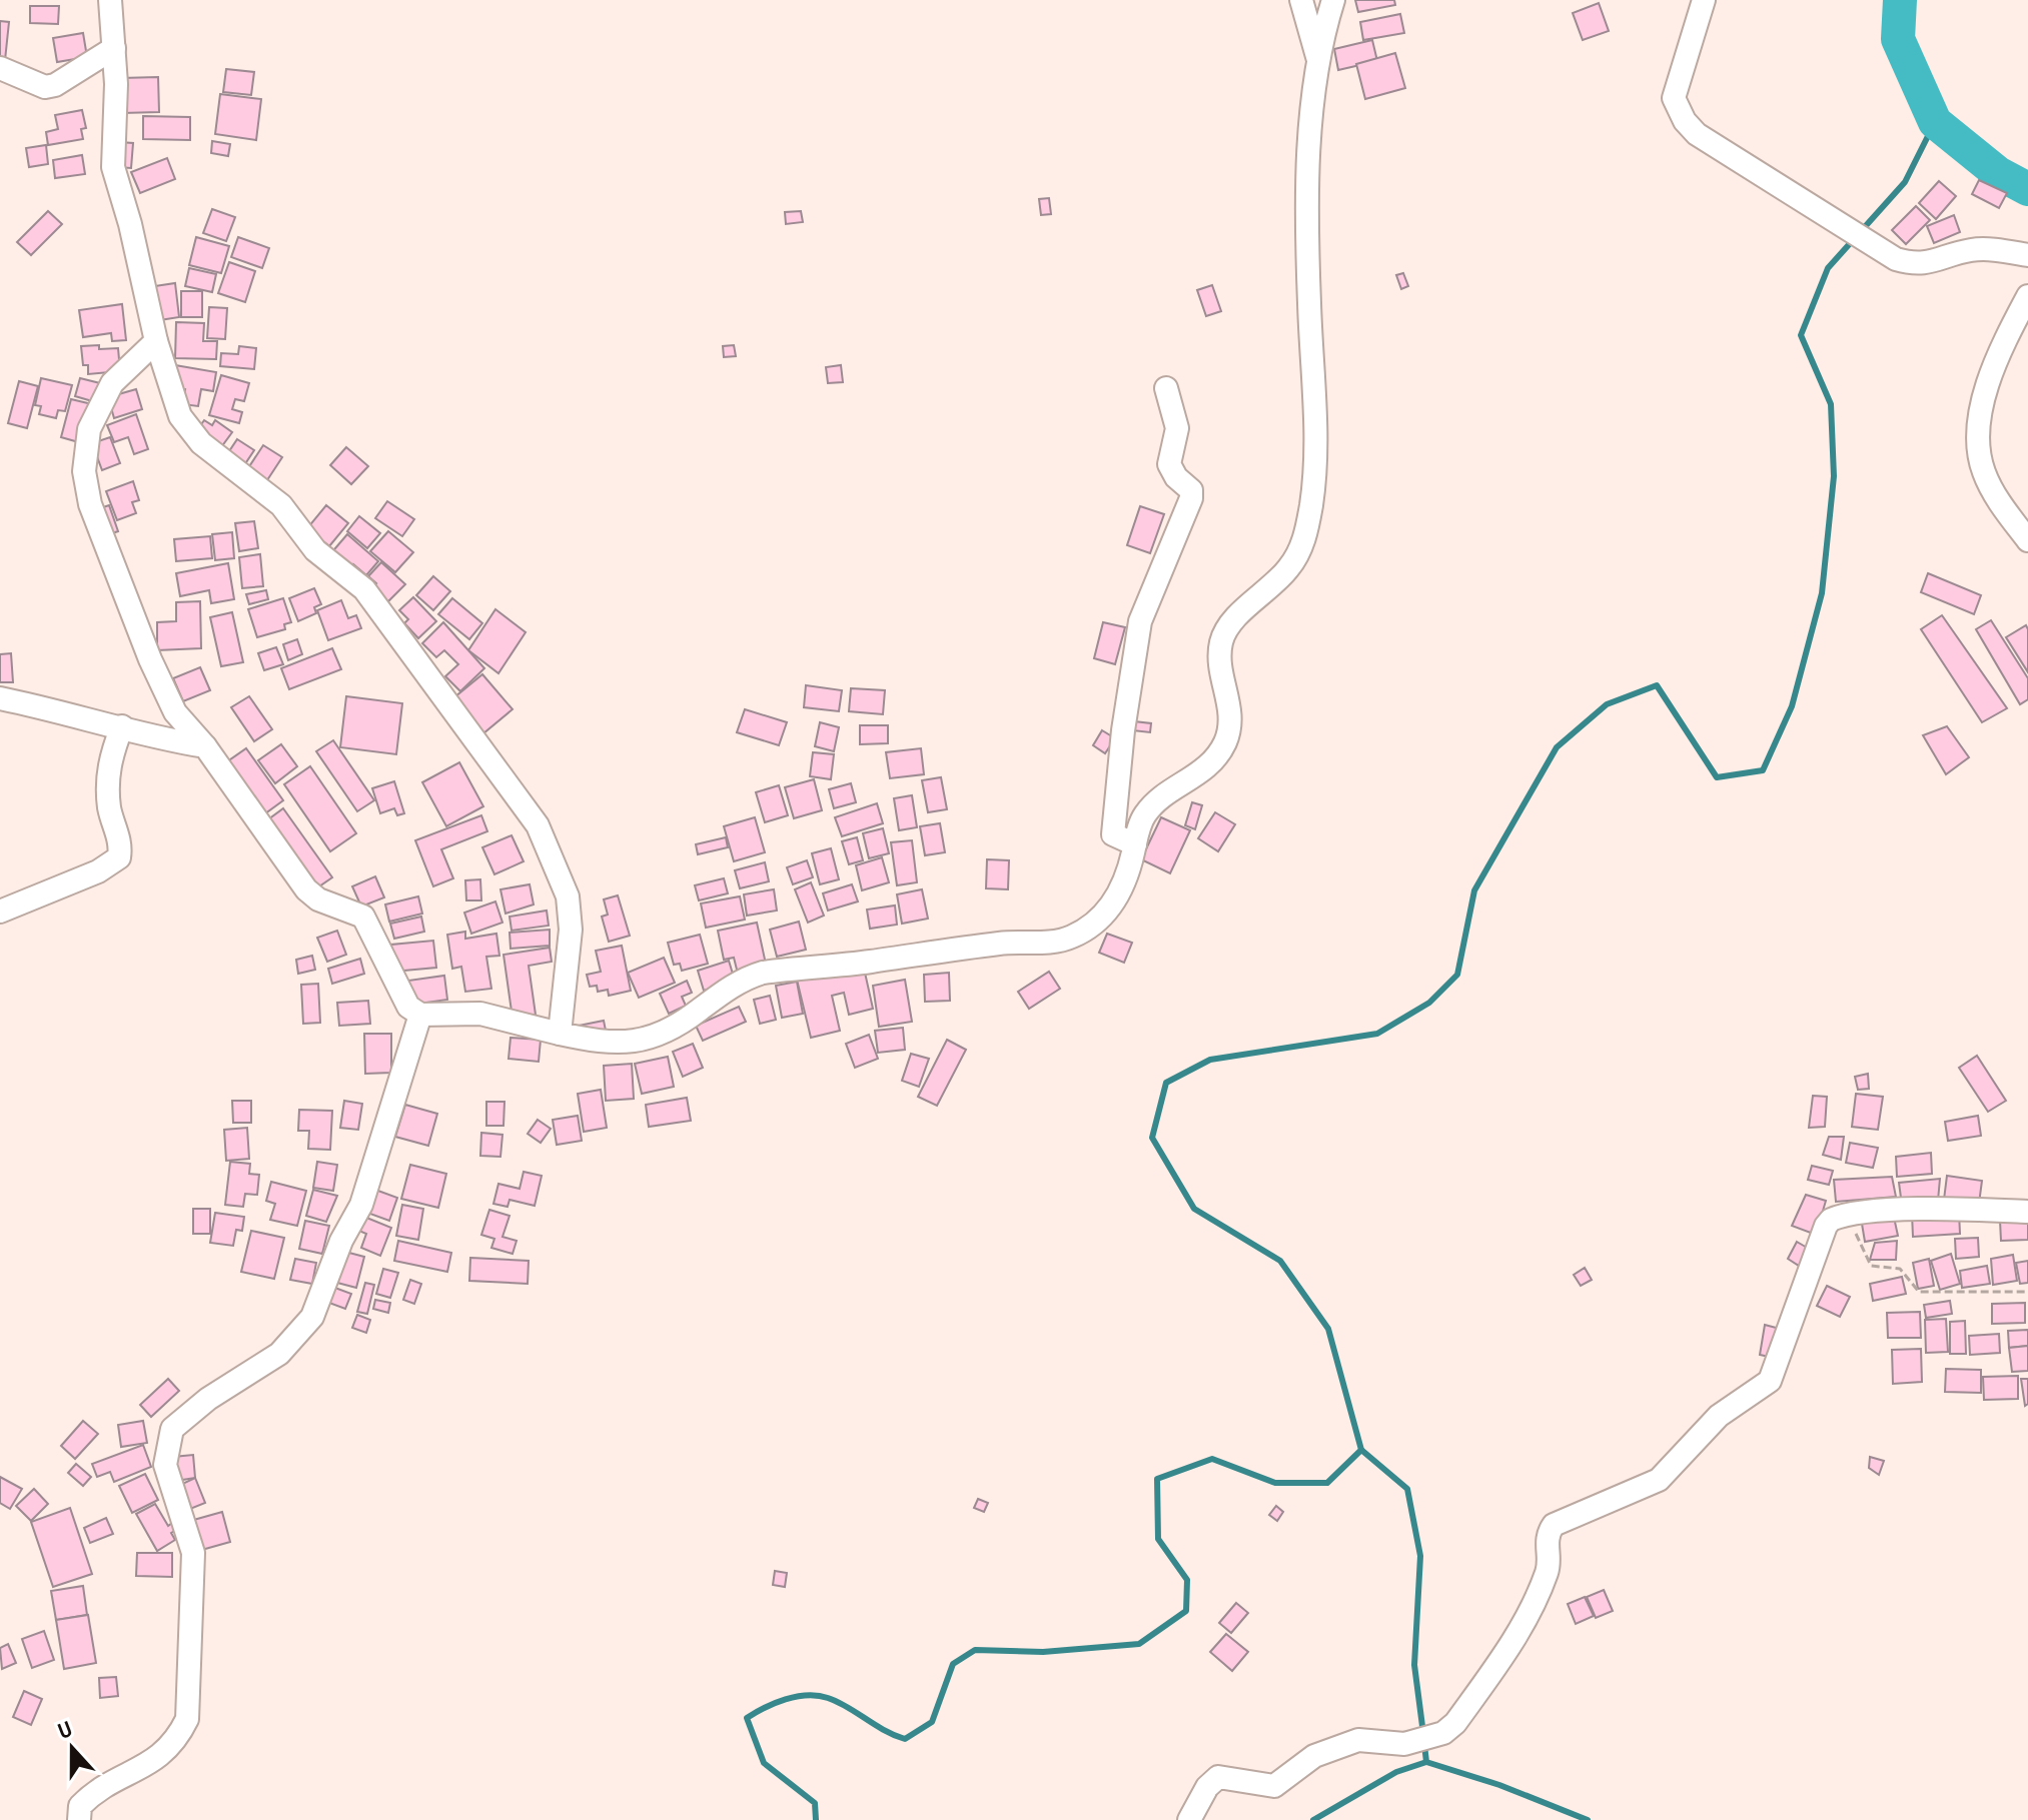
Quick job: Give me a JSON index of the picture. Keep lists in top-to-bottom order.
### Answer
{
  "north": "top"
}
